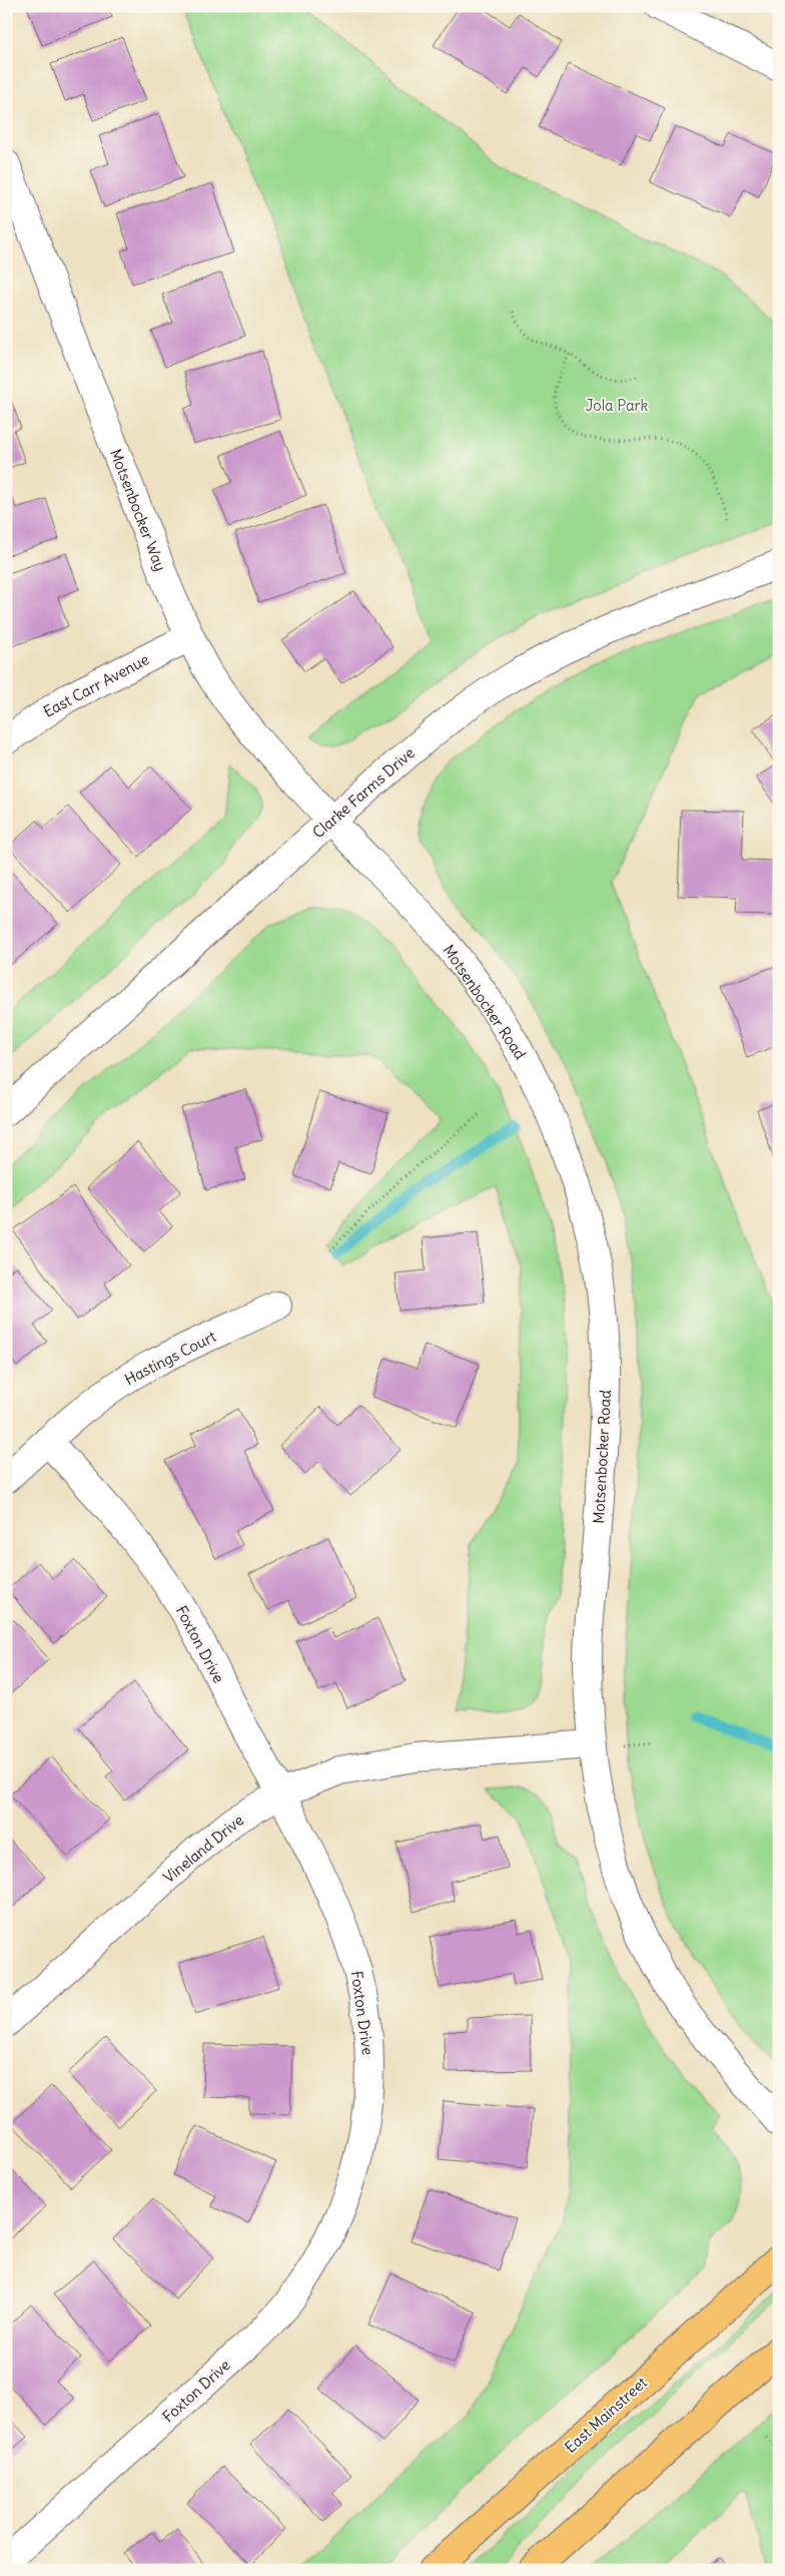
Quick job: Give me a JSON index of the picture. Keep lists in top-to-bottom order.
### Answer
{
  "streets": {
    "main road": ["East Mainstreet"],
    "street": [
      "Motsenbocker Way",
      "East Carr Avenue",
      "Clarke Farms Drive",
      "Motsenbocker Road",
      "Hastings Court",
      "Foxton Drive",
      "Vineland Drive"
    ]
  },
  "crossings": [
    ["Motsenbocker Way", "East Carr Avenue"],
    ["Motsenbocker Way", "Clarke Farms Drive"],
    ["Motsenbocker Way", "Motsenbocker Road"],
    ["Clarke Farms Drive", "Motsenbocker Road"],
    ["Motsenbocker Road", "Vineland Drive"],
    ["Hastings Court", "Foxton Drive"],
    ["Foxton Drive", "Vineland Drive"]
  ],
  "parks": ["Jola Park"]
}
